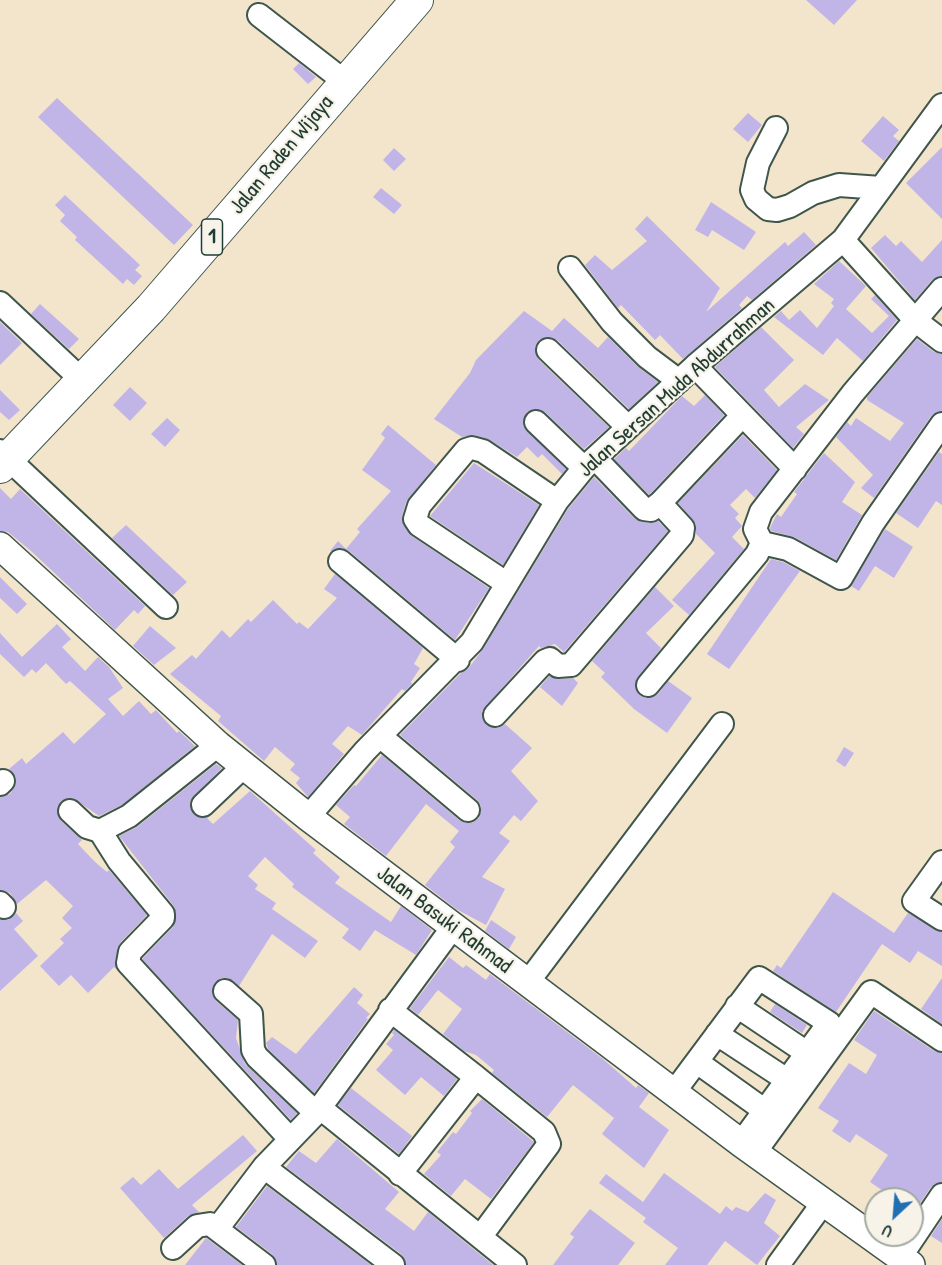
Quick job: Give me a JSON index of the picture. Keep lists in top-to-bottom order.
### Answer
{
  "streets": {
    "highway": ["Jalan Raden Wijaya", "1"],
    "main road": ["Jalan Basuki Rahmad"],
    "street": ["Jalan Sersan Muda Abdurrahman"]
  },
  "crossings": [
    ["Jalan Sersan Muda Abdurrahman", "Jalan Basuki Rahmad"]
  ],
  "north": "bottom left"
}
